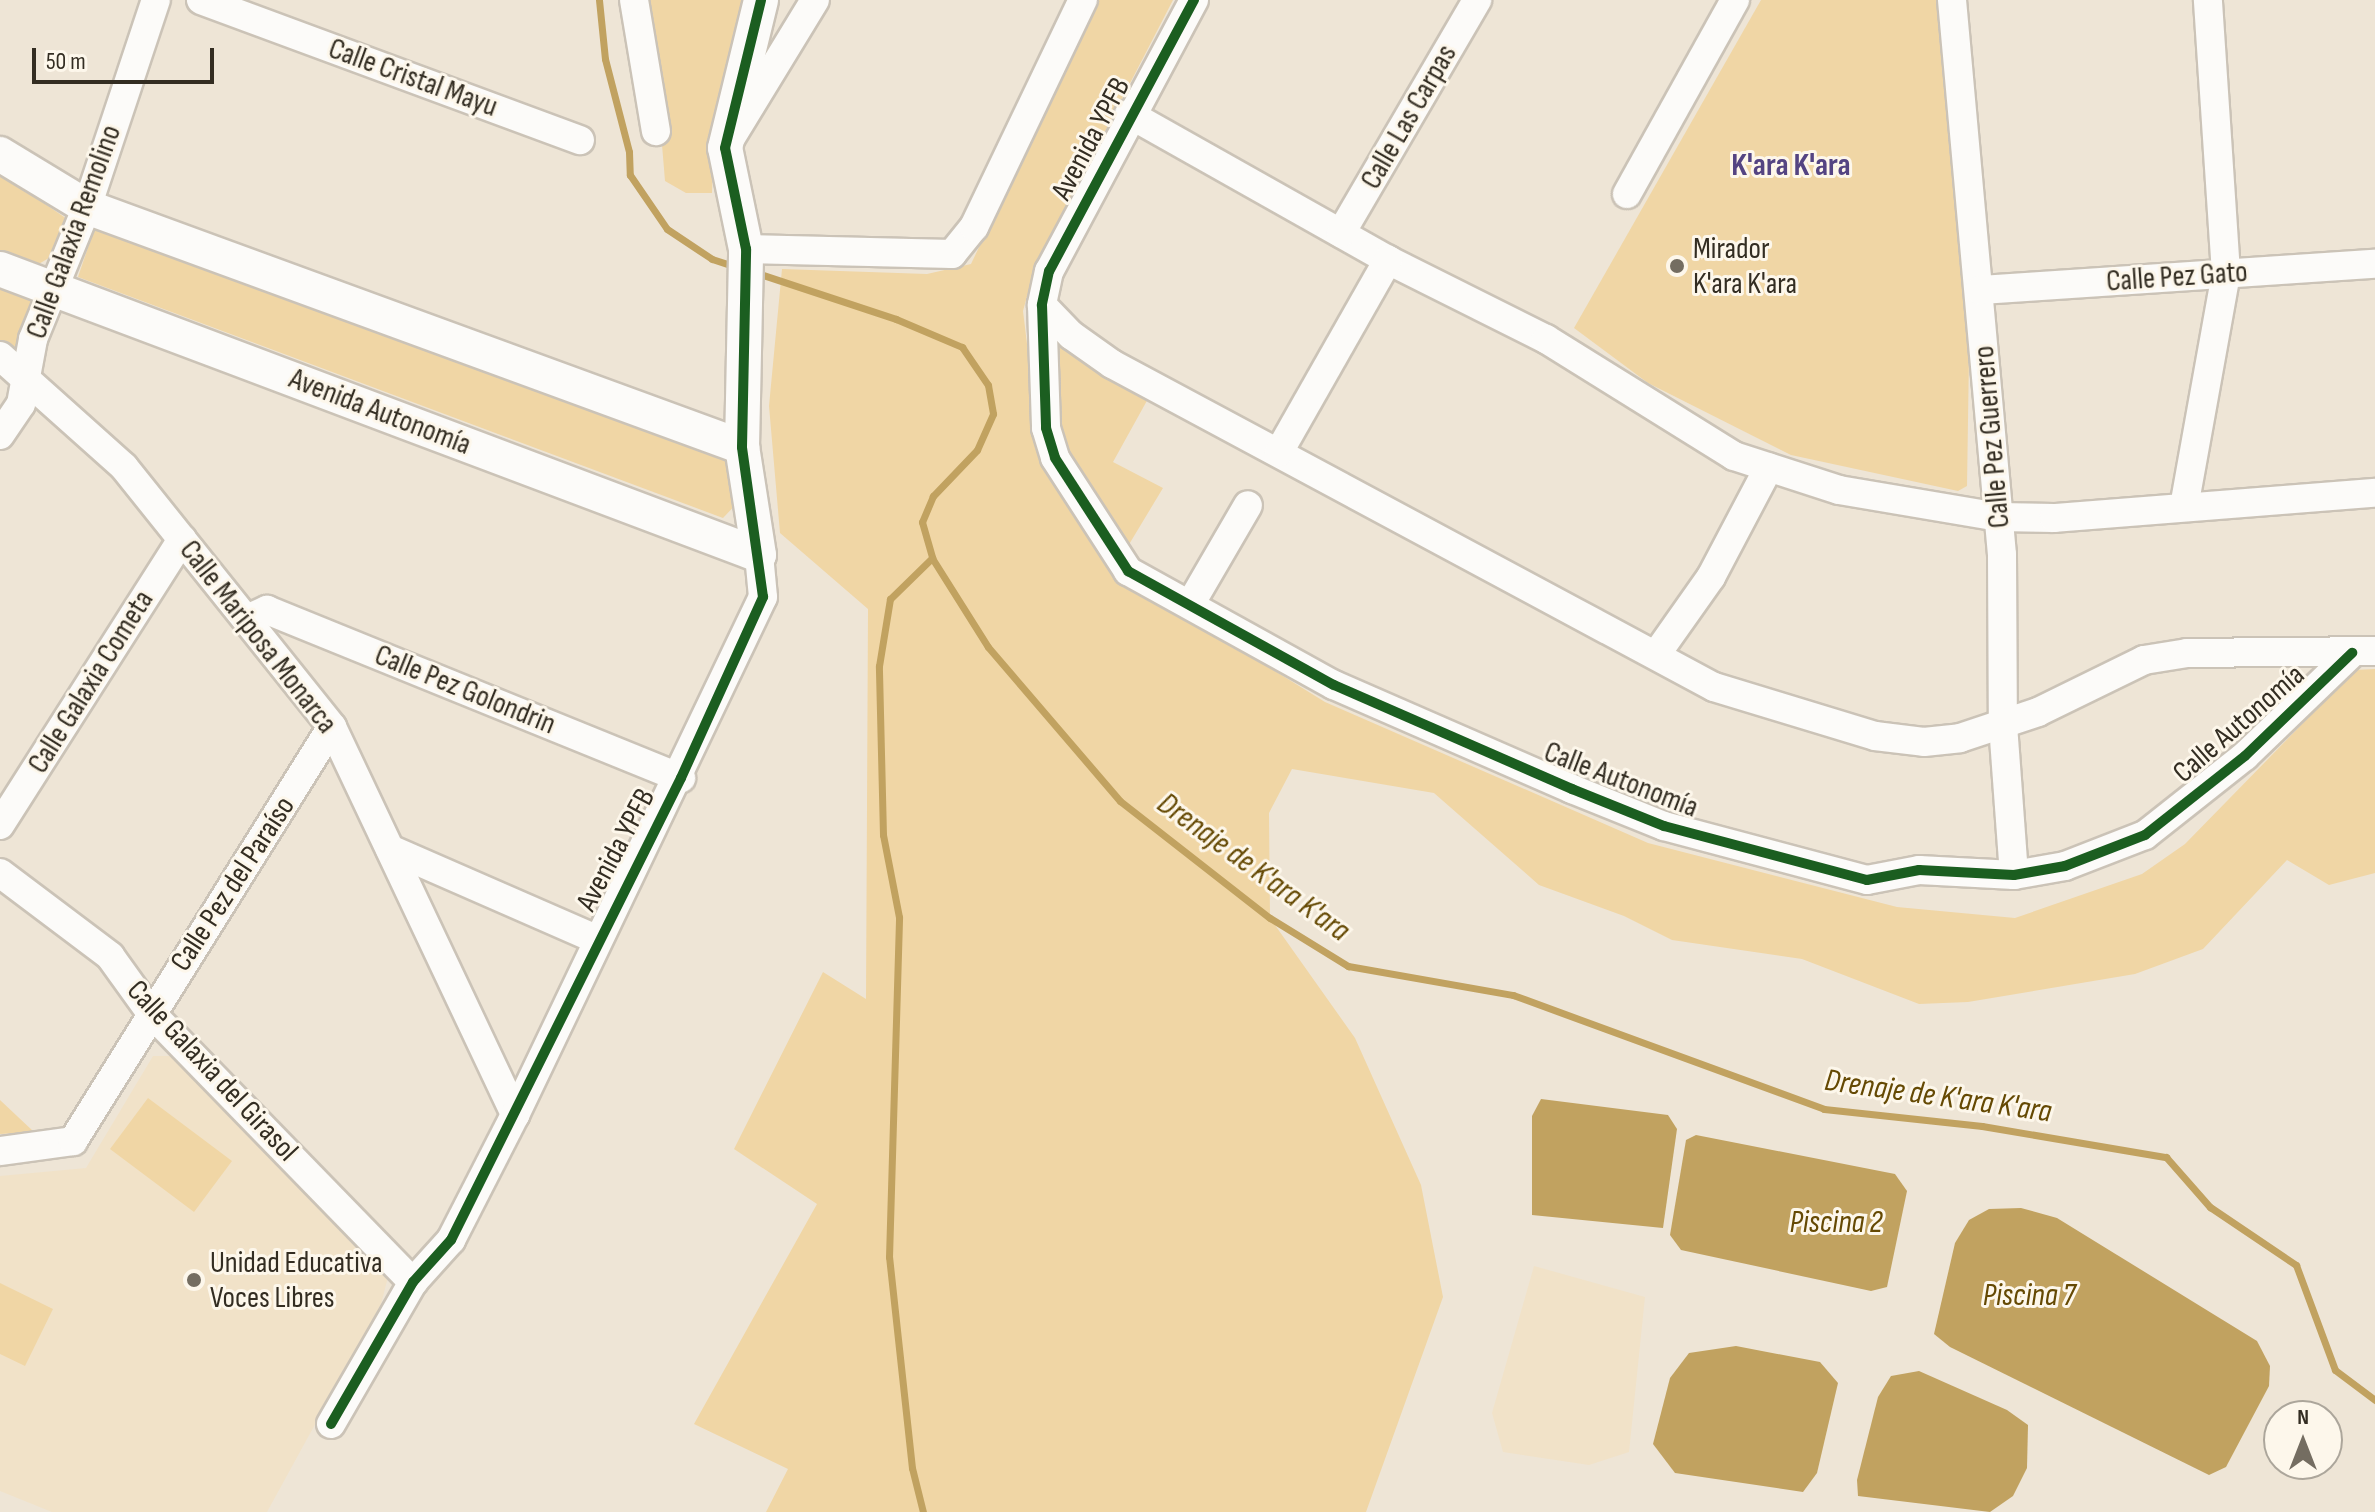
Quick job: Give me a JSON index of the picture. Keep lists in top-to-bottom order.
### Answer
{
  "streets": {
    "street": [
      "Calle Cristal Mayu",
      "Calle Las Carpas",
      "Avenida YPFB",
      "Calle Galaxia Remolino",
      "Calle Pez Gato",
      "Avenida Autonomía",
      "Calle Pez Guerrero",
      "Calle Mariposa Monarca",
      "Calle Galaxia Cometa",
      "Calle Pez Golondrin",
      "Calle Autonomía",
      "Calle Pez del Paraíso",
      "Calle Galaxia del Girasol"
    ]
  },
  "crossings": [
    ["Avenida YPFB", "Avenida Autonomía"],
    ["Avenida YPFB", "Calle Mariposa Monarca"],
    ["Avenida YPFB", "Calle Pez Golondrin"],
    ["Avenida YPFB", "Calle Autonomía"],
    ["Avenida YPFB", "Calle Galaxia del Girasol"],
    ["Calle Galaxia Remolino", "Avenida Autonomía"],
    ["Calle Galaxia Remolino", "Calle Mariposa Monarca"],
    ["Calle Pez Gato", "Calle Pez Guerrero"],
    ["Calle Pez Guerrero", "Calle Autonomía"],
    ["Calle Mariposa Monarca", "Calle Galaxia Cometa"],
    ["Calle Mariposa Monarca", "Calle Pez Golondrin"],
    ["Calle Mariposa Monarca", "Calle Pez del Paraíso"],
    ["Calle Pez del Paraíso", "Calle Galaxia del Girasol"]
  ],
  "districts": ["K'ara K'ara"],
  "water": ["Drenaje de K'ara K'ara", "Piscina 2", "Piscina 7"],
  "places": ["Mirador K'ara K'ara", "Unidad Educativa Voces Libres"],
  "scale_bar": "50 m",
  "north": "top"
}
